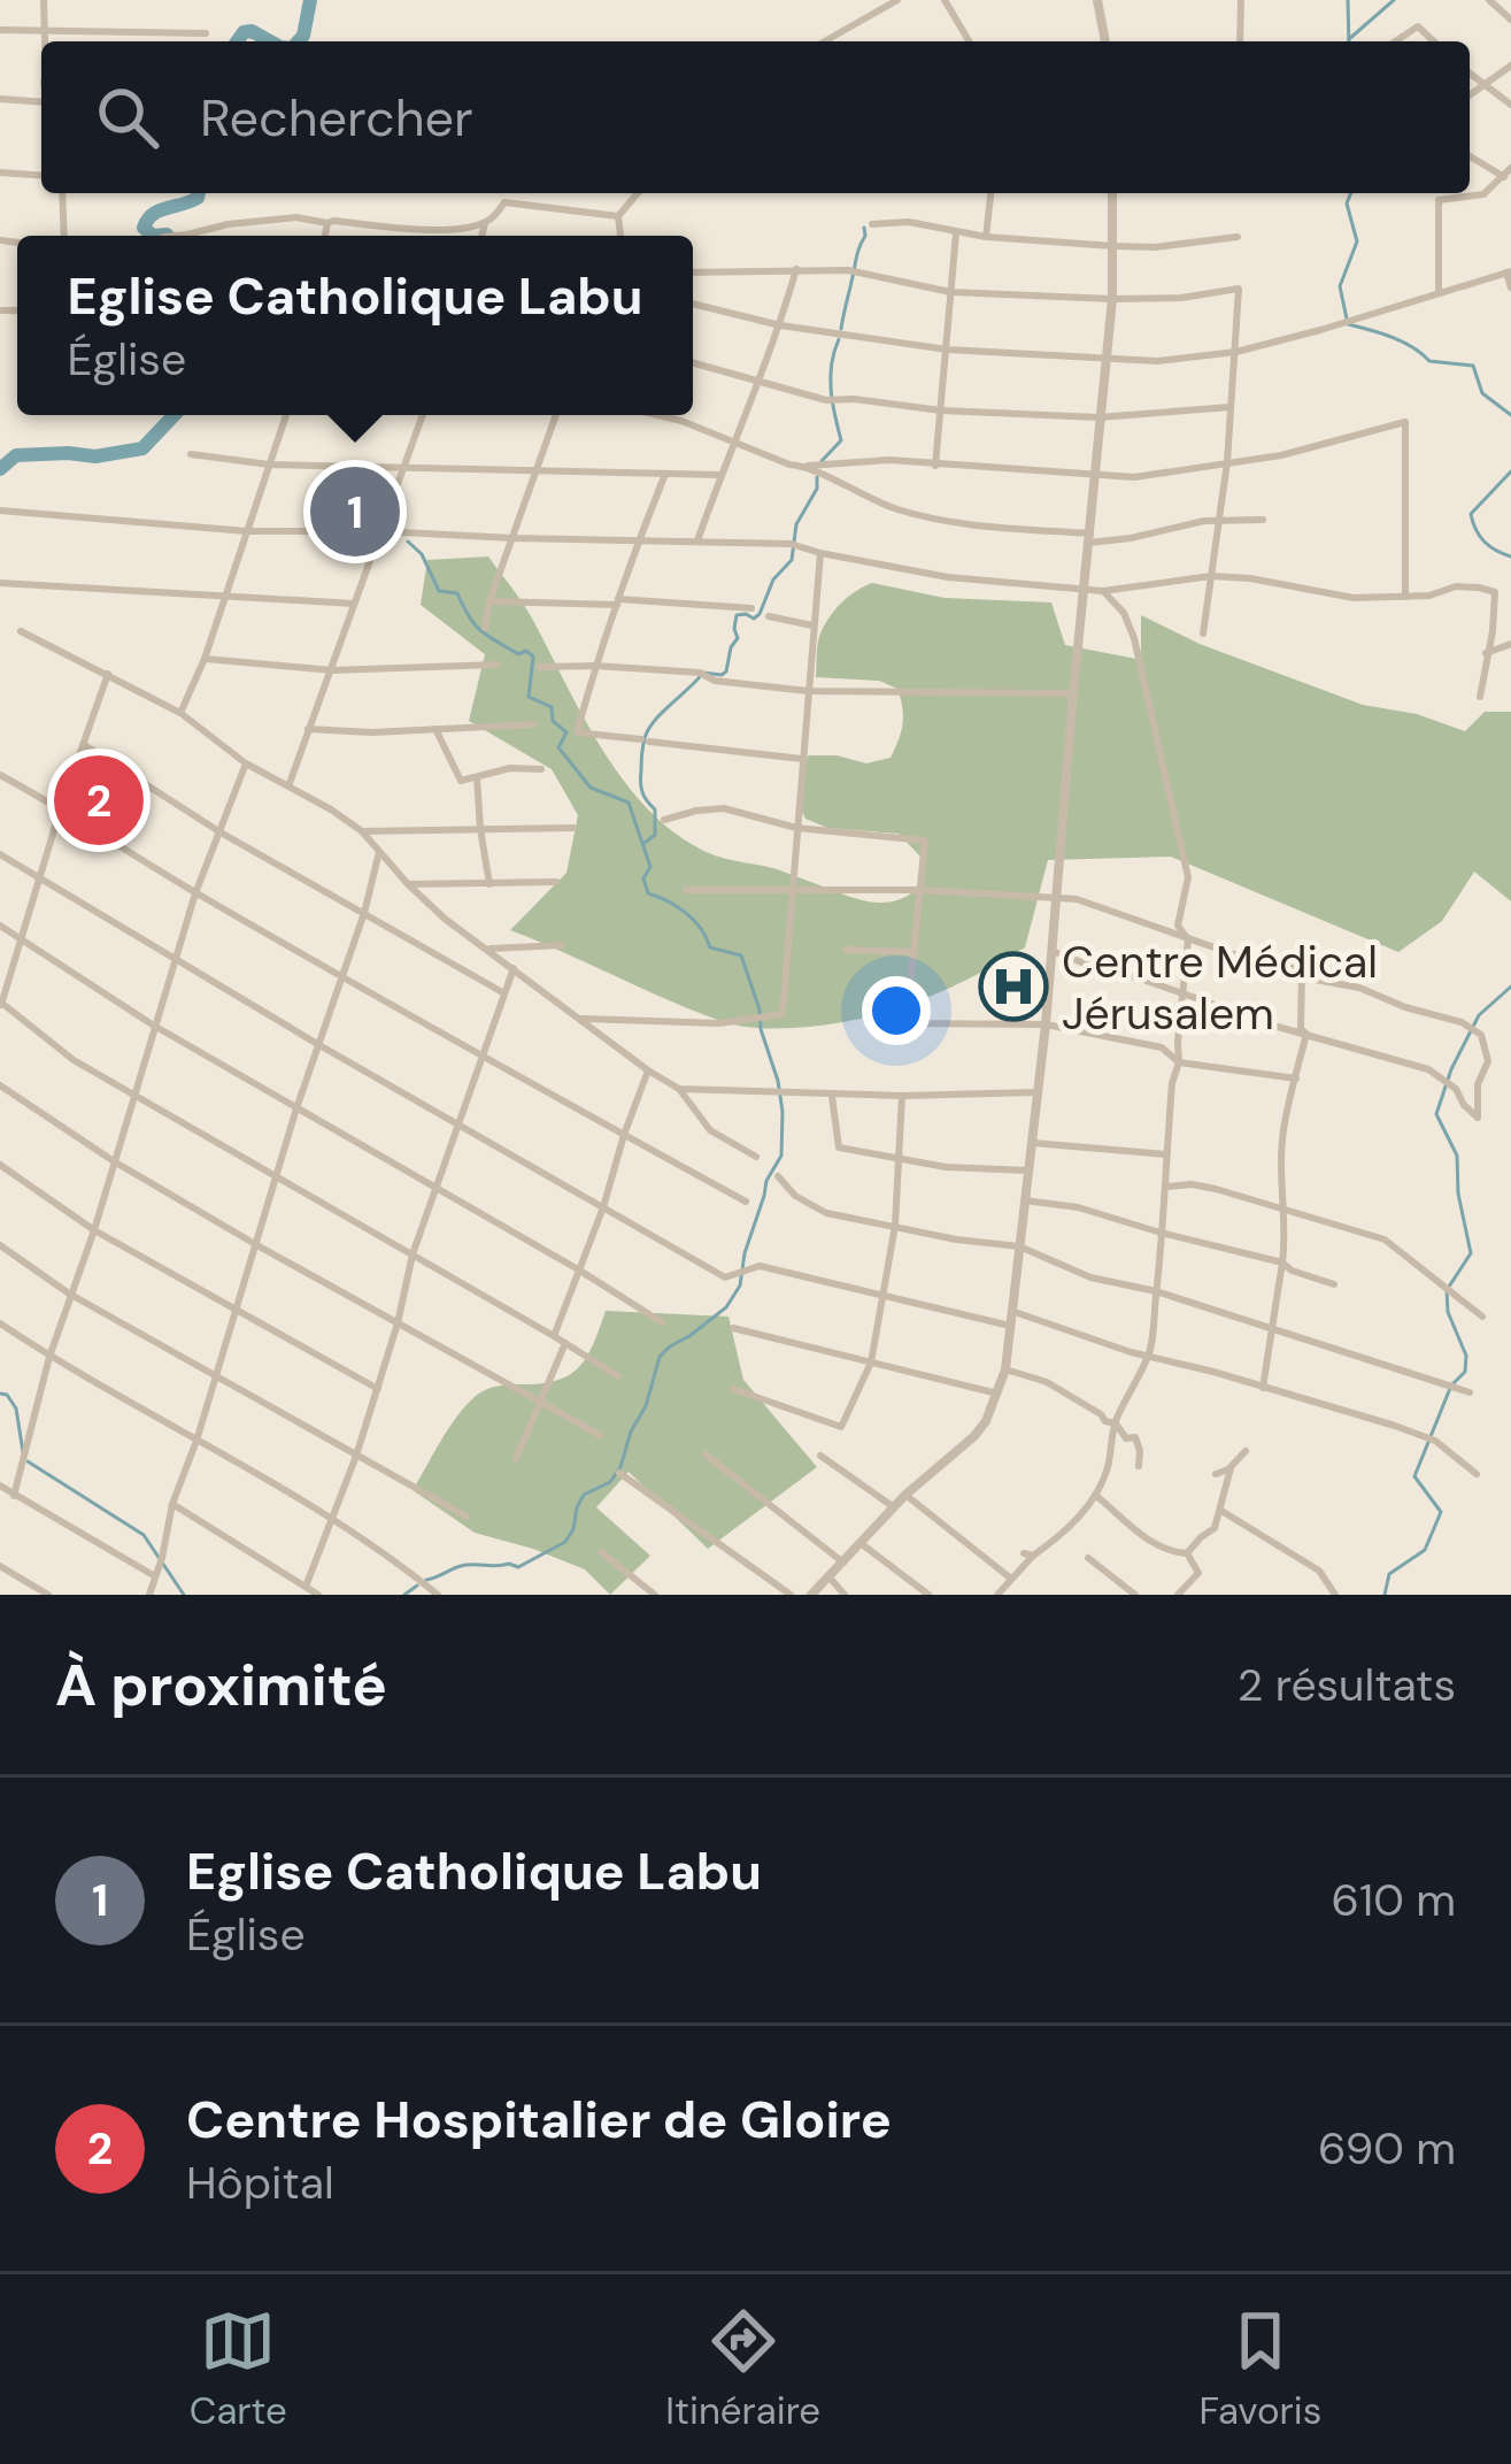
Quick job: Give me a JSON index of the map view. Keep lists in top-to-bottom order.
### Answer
{
  "places": {
    "hospital": ["Centre Médical Jérusalem"]
  },
  "page": {
    "search": "Rechercher",
    "popup": ["Eglise Catholique Labu", "Église"],
    "pins": ["1", "2"],
    "heading": ["À proximité", "2 résultats"],
    "list": [
      {
        "mark": "1",
        "name": "Eglise Catholique Labu",
        "note": "Église",
        "value": "610 m"
      },
      {
        "mark": "2",
        "name": "Centre Hospitalier de Gloire",
        "note": "Hôpital",
        "value": "690 m"
      }
    ],
    "nav": ["Carte", "Itinéraire", "Favoris"]
  }
}
